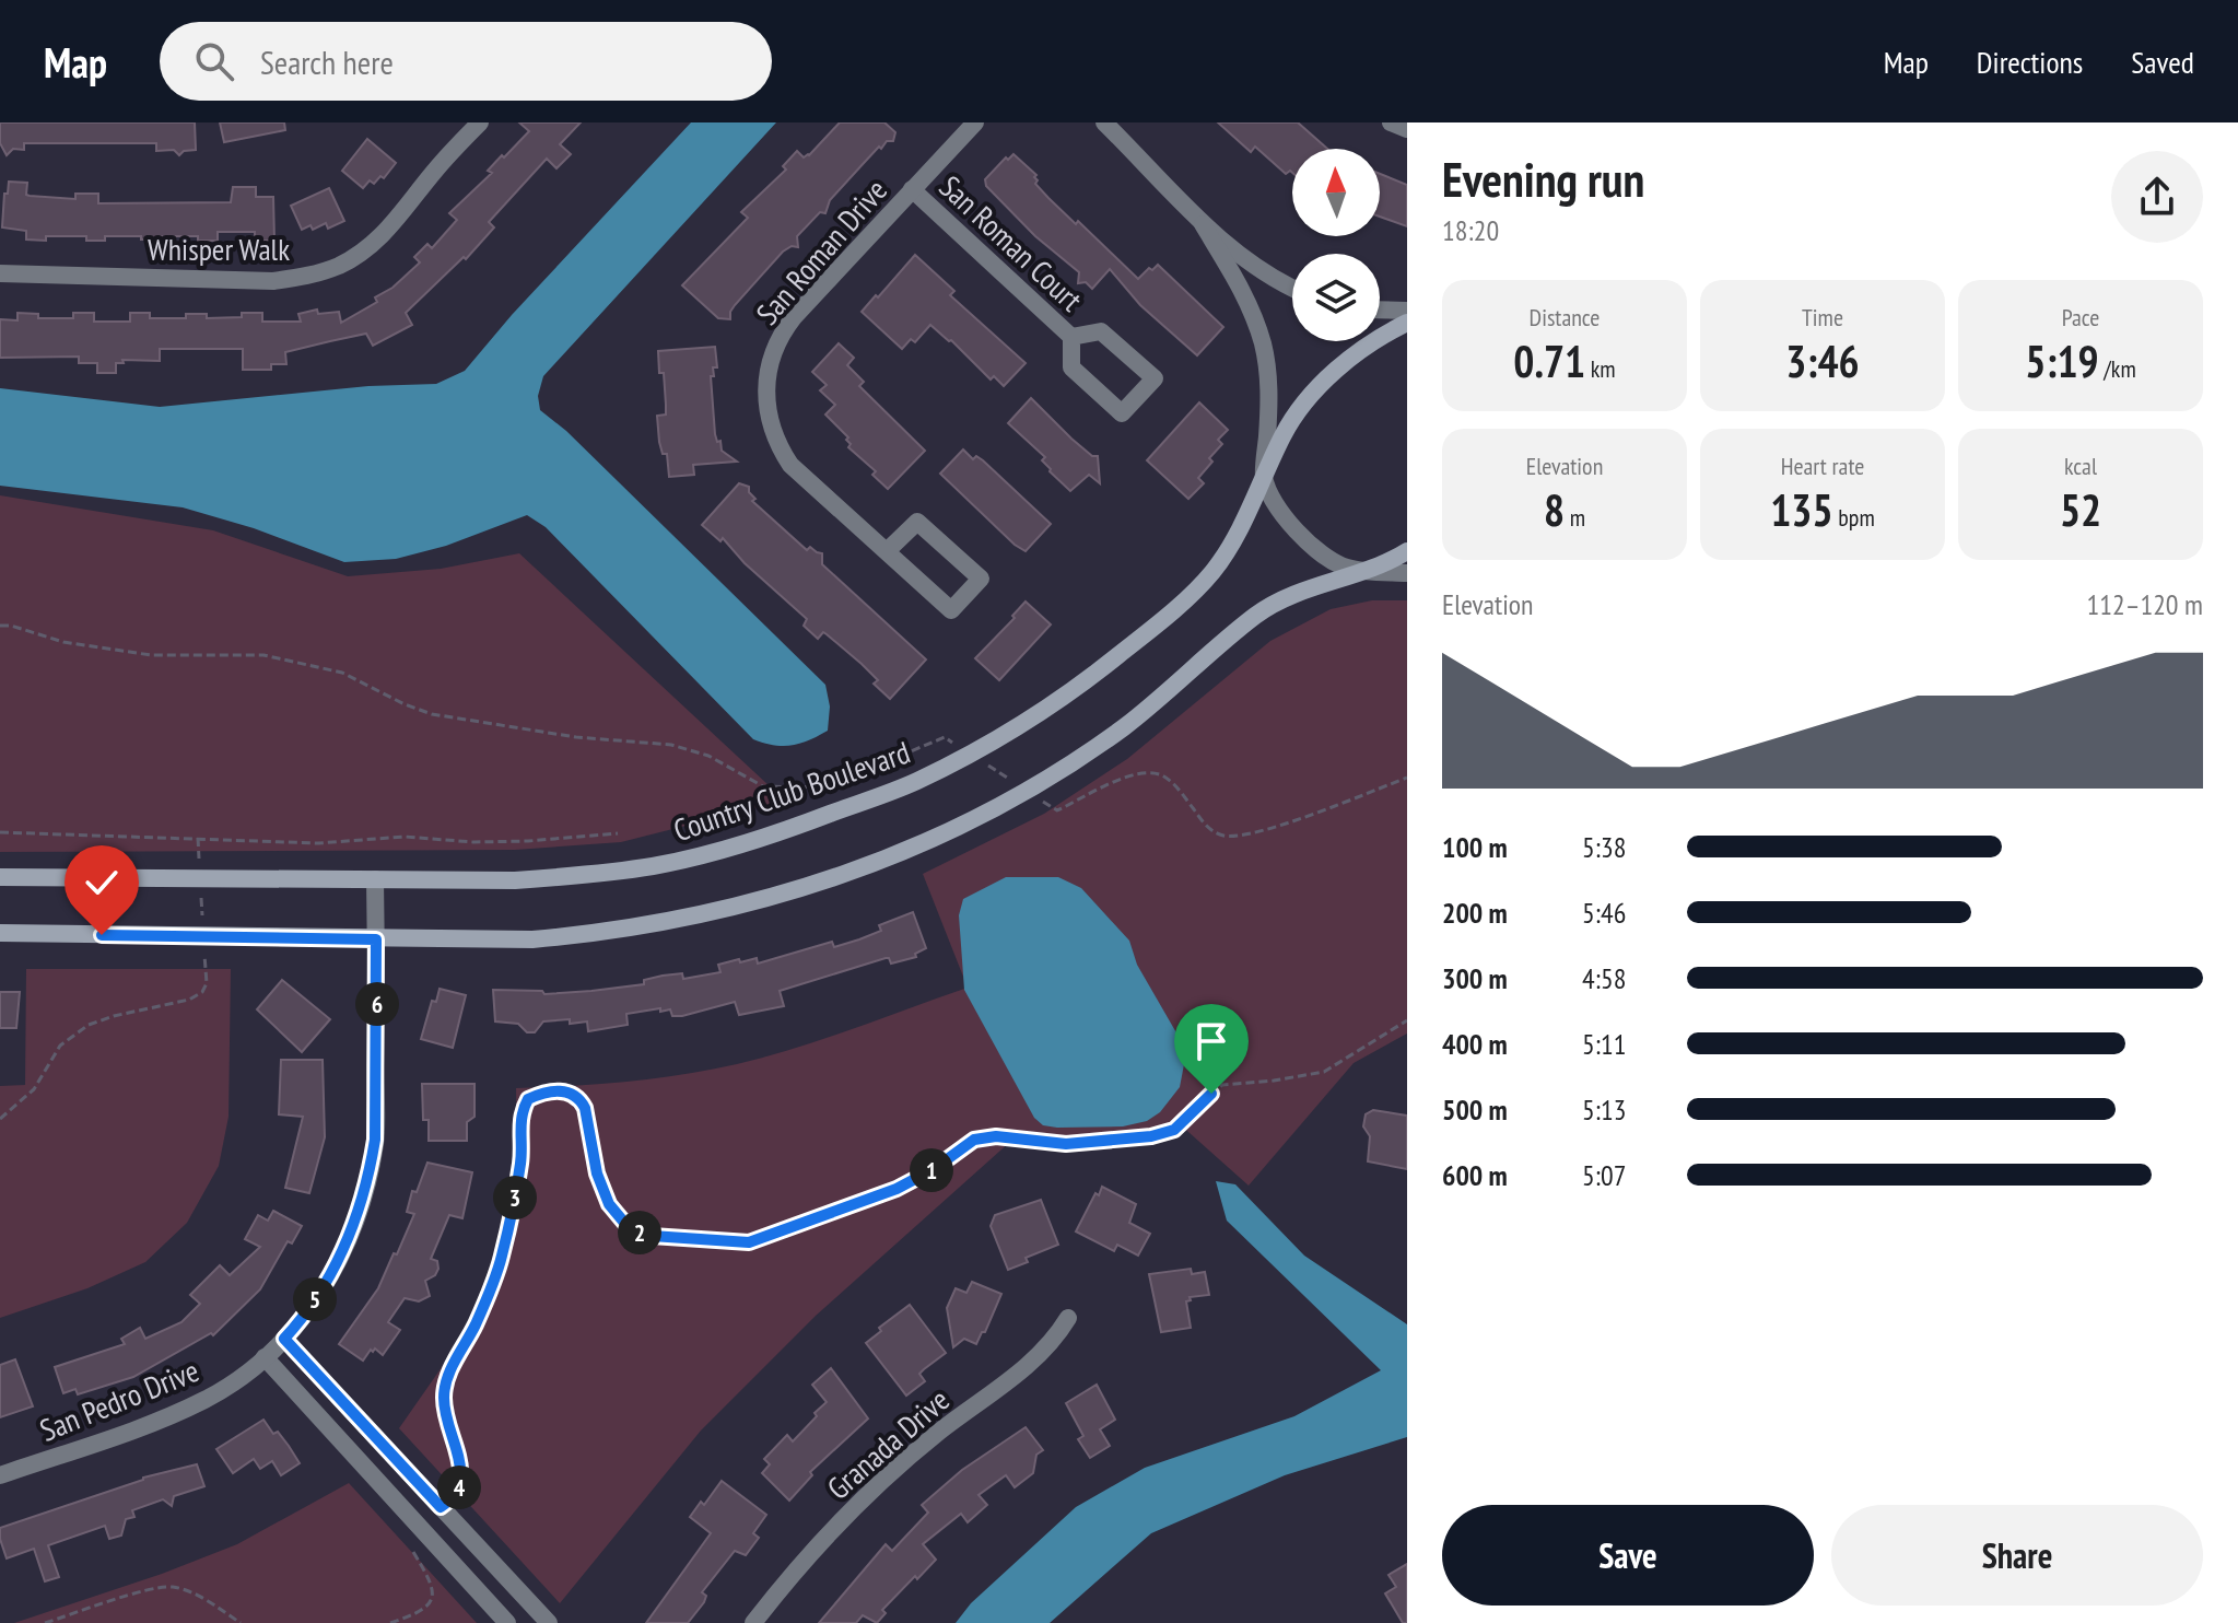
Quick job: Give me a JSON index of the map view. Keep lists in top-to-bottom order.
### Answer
{
  "streets": {
    "street": [
      "San Roman Court",
      "Whisper Walk",
      "San Roman Drive",
      "Country Club Boulevard",
      "San Pedro Drive",
      "Granada Drive"
    ]
  },
  "crossings": [
    ["San Roman Court", "San Roman Drive"],
    ["Country Club Boulevard", "San Pedro Drive"]
  ],
  "north": "top",
  "page": {
    "header": "Map",
    "search": "Search here",
    "nav": ["Map", "Directions", "Saved"],
    "heading": ["Evening run", "18:20"],
    "stats": [
      ["Distance", "0.71 km"],
      ["Time", "3:46"],
      ["Pace", "5:19 /km"],
      ["Elevation", "8 m"],
      ["Heart rate", "135 bpm"],
      ["kcal", "52"]
    ],
    "chart": ["Elevation", "112–120 m"],
    "list": [
      {
        "name": "100 m",
        "note": "5:38"
      },
      {
        "name": "200 m",
        "note": "5:46"
      },
      {
        "name": "300 m",
        "note": "4:58"
      },
      {
        "name": "400 m",
        "note": "5:11"
      },
      {
        "name": "500 m",
        "note": "5:13"
      },
      {
        "name": "600 m",
        "note": "5:07"
      }
    ],
    "pins": [
      "6",
      "1",
      "3",
      "2",
      "5",
      "4"
    ],
    "buttons": ["Save", "Share"]
  }
}
